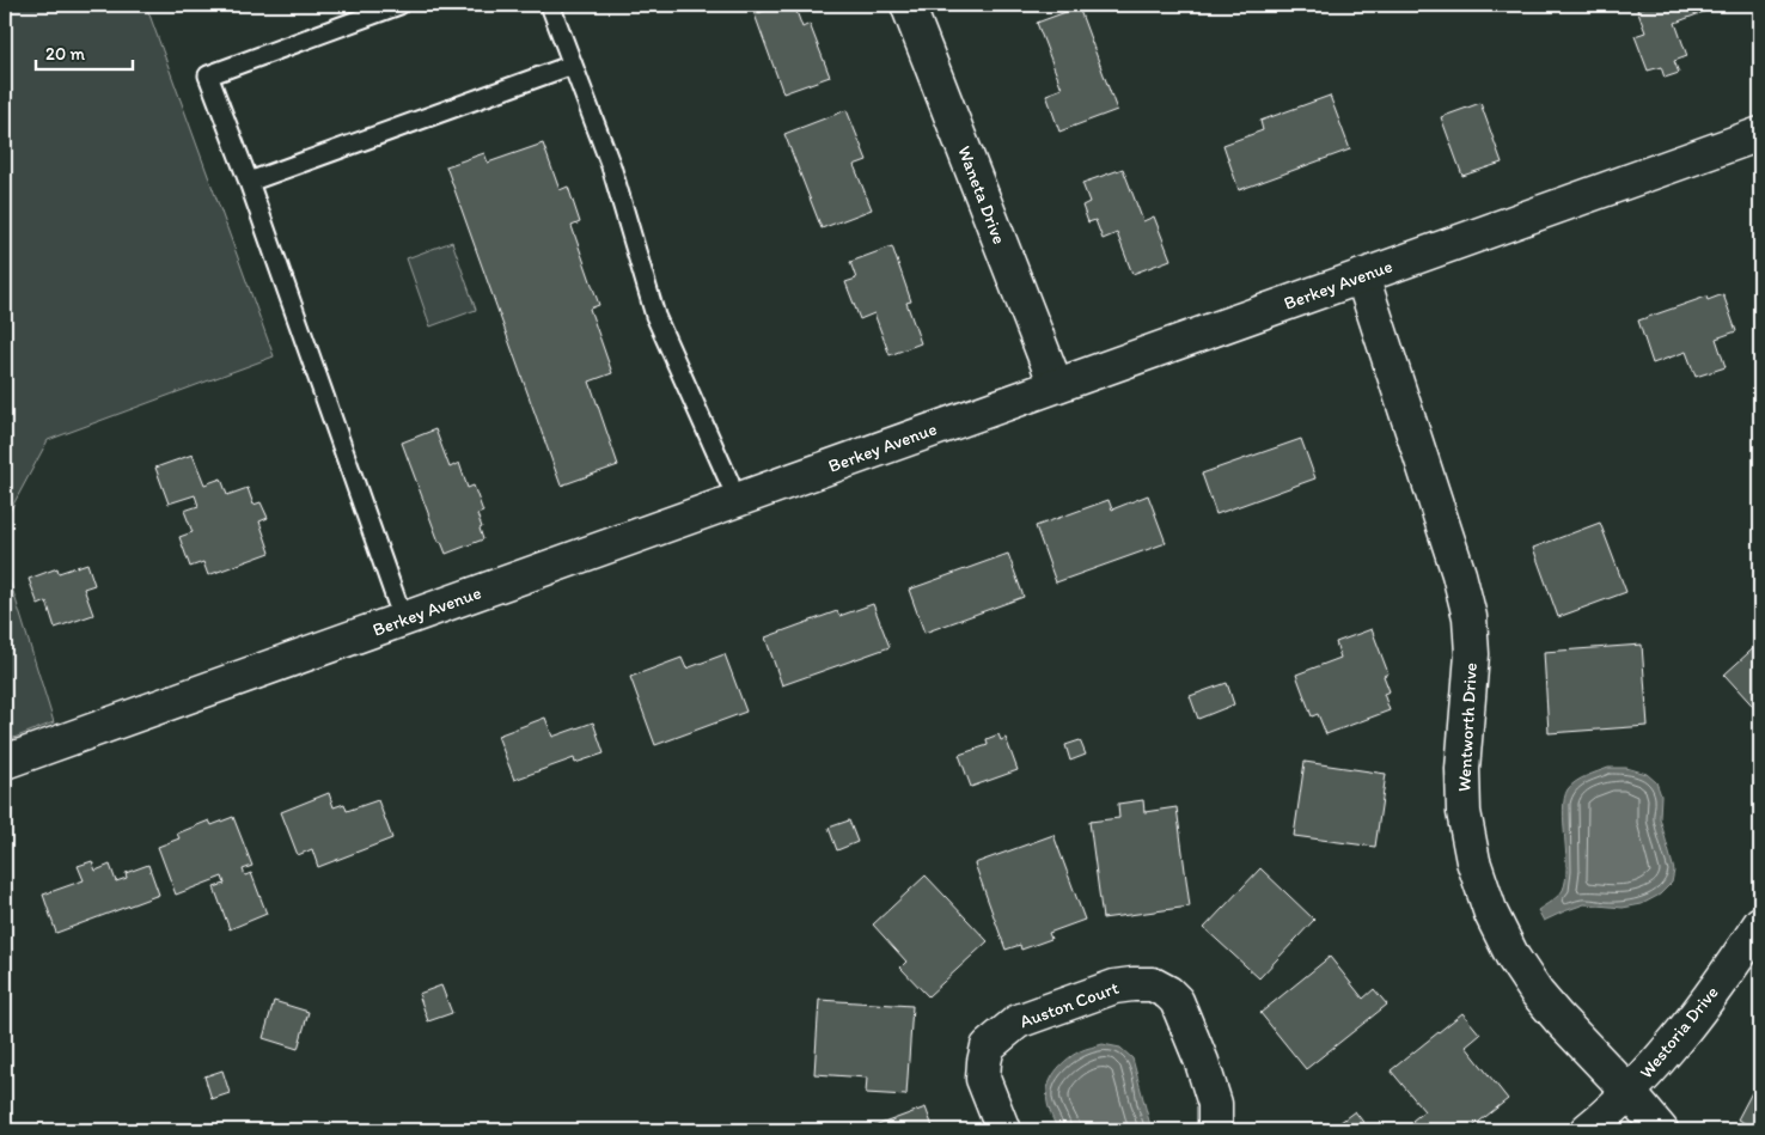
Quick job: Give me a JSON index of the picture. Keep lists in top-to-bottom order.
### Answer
{
  "streets": {
    "street": [
      "Waneta Drive",
      "Berkey Avenue",
      "Wentworth Drive",
      "Auston Court",
      "Westoria Drive"
    ]
  },
  "crossings": [
    ["Waneta Drive", "Berkey Avenue"],
    ["Berkey Avenue", "Wentworth Drive"],
    ["Wentworth Drive", "Westoria Drive"]
  ],
  "scale_bar": "20 m"
}
